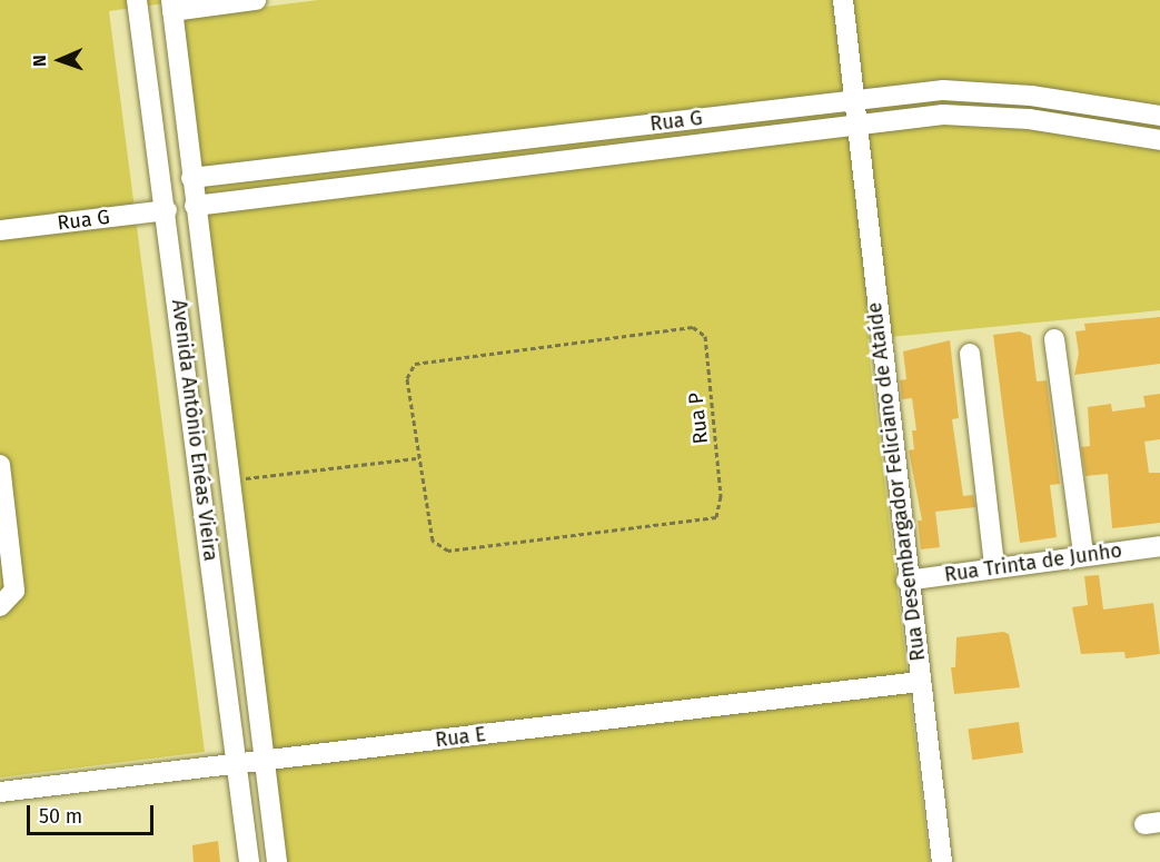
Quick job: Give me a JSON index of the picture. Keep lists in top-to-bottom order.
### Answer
{
  "streets": {
    "street": [
      "Rua G",
      "Avenida Antônio Enéas Vieira",
      "Rua Desembargador Feliciano de Ataíde",
      "Rua Trinta de Junho",
      "Rua E"
    ],
    "path": ["Rua P"]
  },
  "crossings": [
    ["Rua G", "Avenida Antônio Enéas Vieira"],
    ["Rua G", "Rua Desembargador Feliciano de Ataíde"],
    ["Avenida Antônio Enéas Vieira", "Rua E"],
    ["Rua Desembargador Feliciano de Ataíde", "Rua Trinta de Junho"],
    ["Rua Desembargador Feliciano de Ataíde", "Rua E"]
  ],
  "scale_bar": "50 m",
  "north": "left"
}
